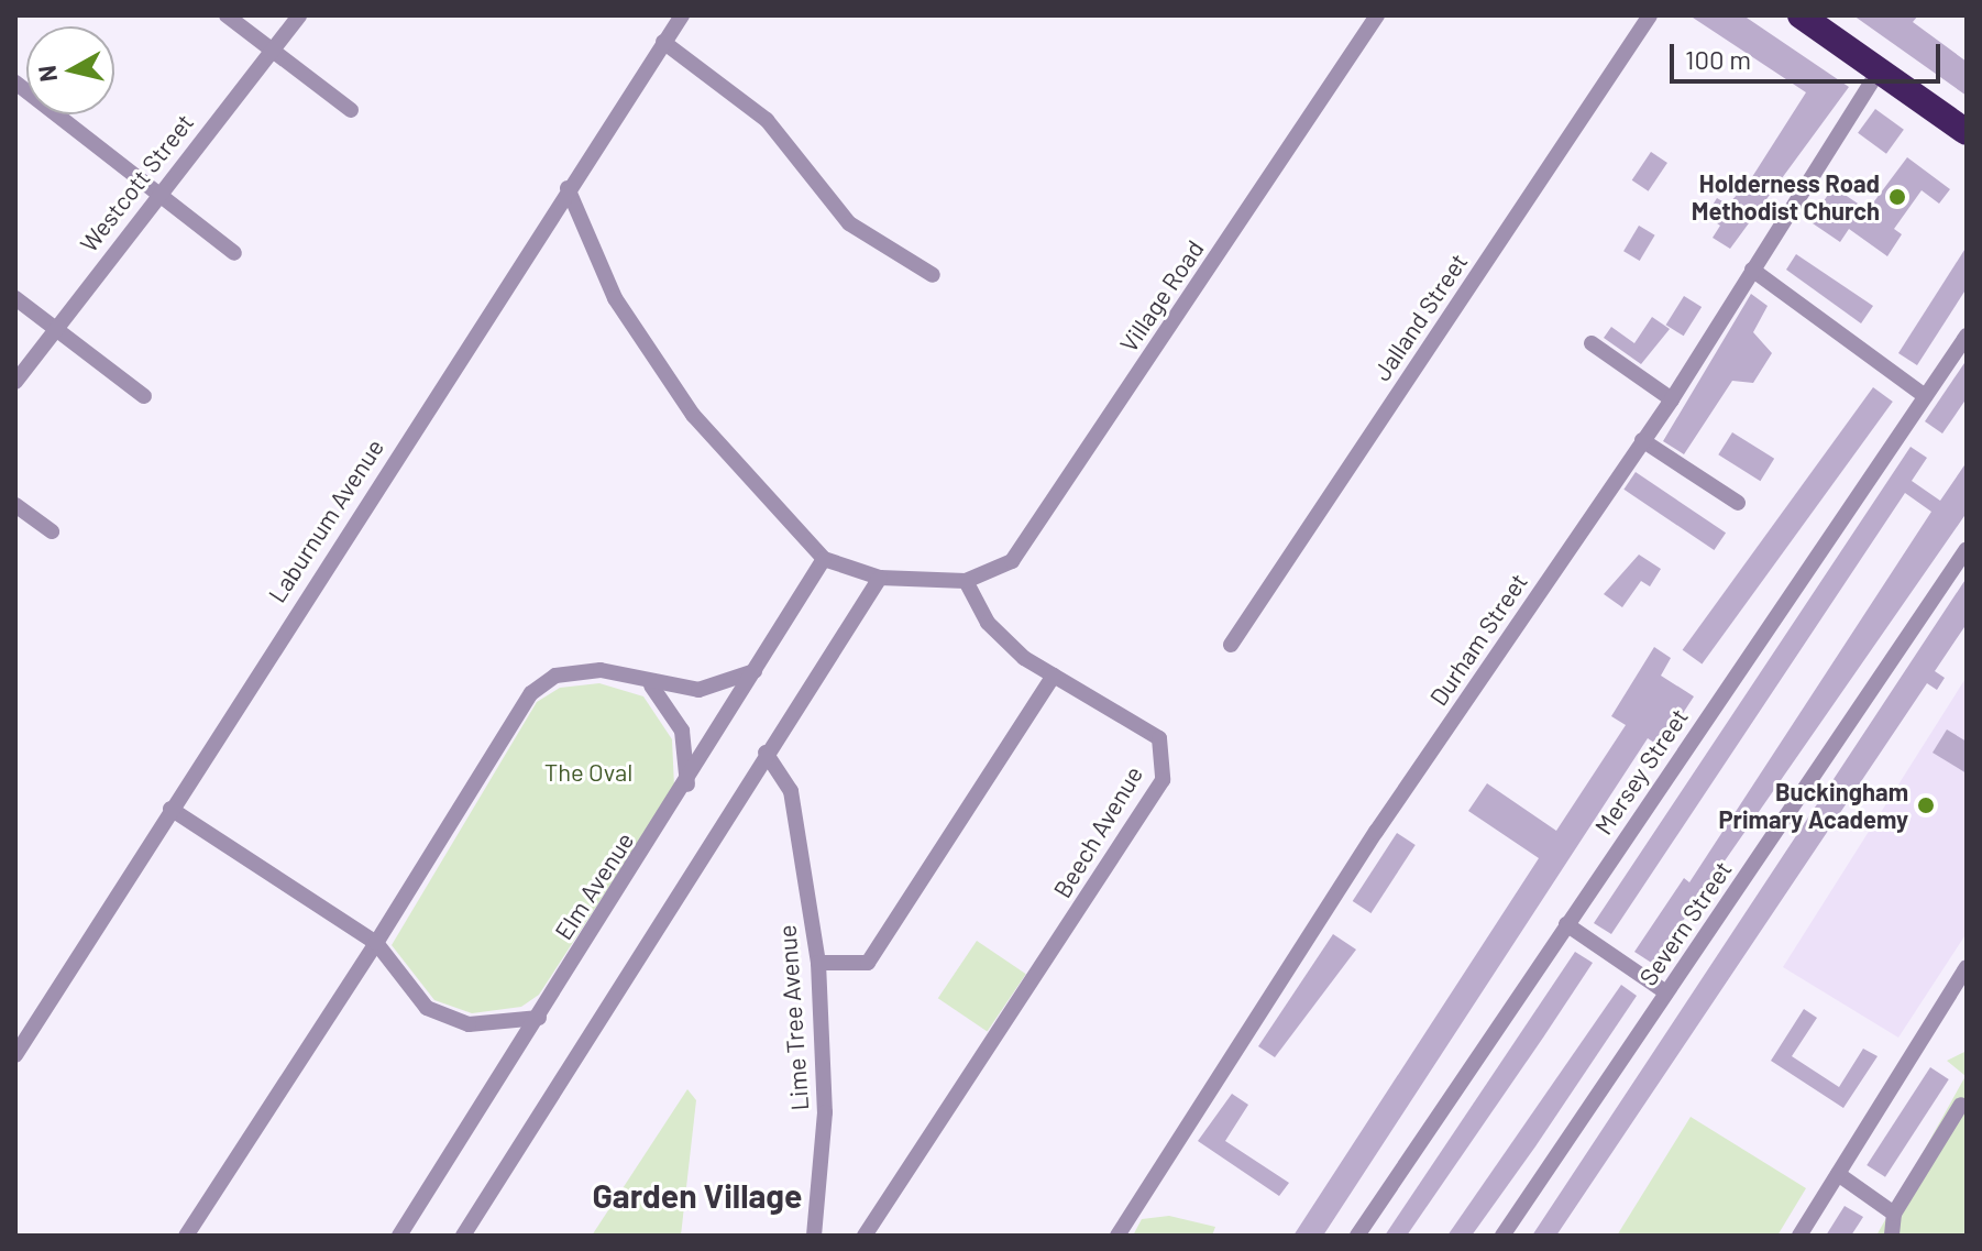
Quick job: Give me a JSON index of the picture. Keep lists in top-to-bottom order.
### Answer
{
  "streets": {
    "street": [
      "Westcott Street",
      "Village Road",
      "Jalland Street",
      "Laburnum Avenue",
      "Durham Street",
      "Mersey Street",
      "Beech Avenue",
      "Elm Avenue",
      "Severn Street",
      "Lime Tree Avenue"
    ]
  },
  "crossings": [
    ["Village Road", "Beech Avenue"]
  ],
  "districts": ["Garden Village"],
  "parks": ["The Oval"],
  "places": ["Holderness Road Methodist Church", "Buckingham Primary Academy"],
  "scale_bar": "100 m",
  "north": "left"
}
